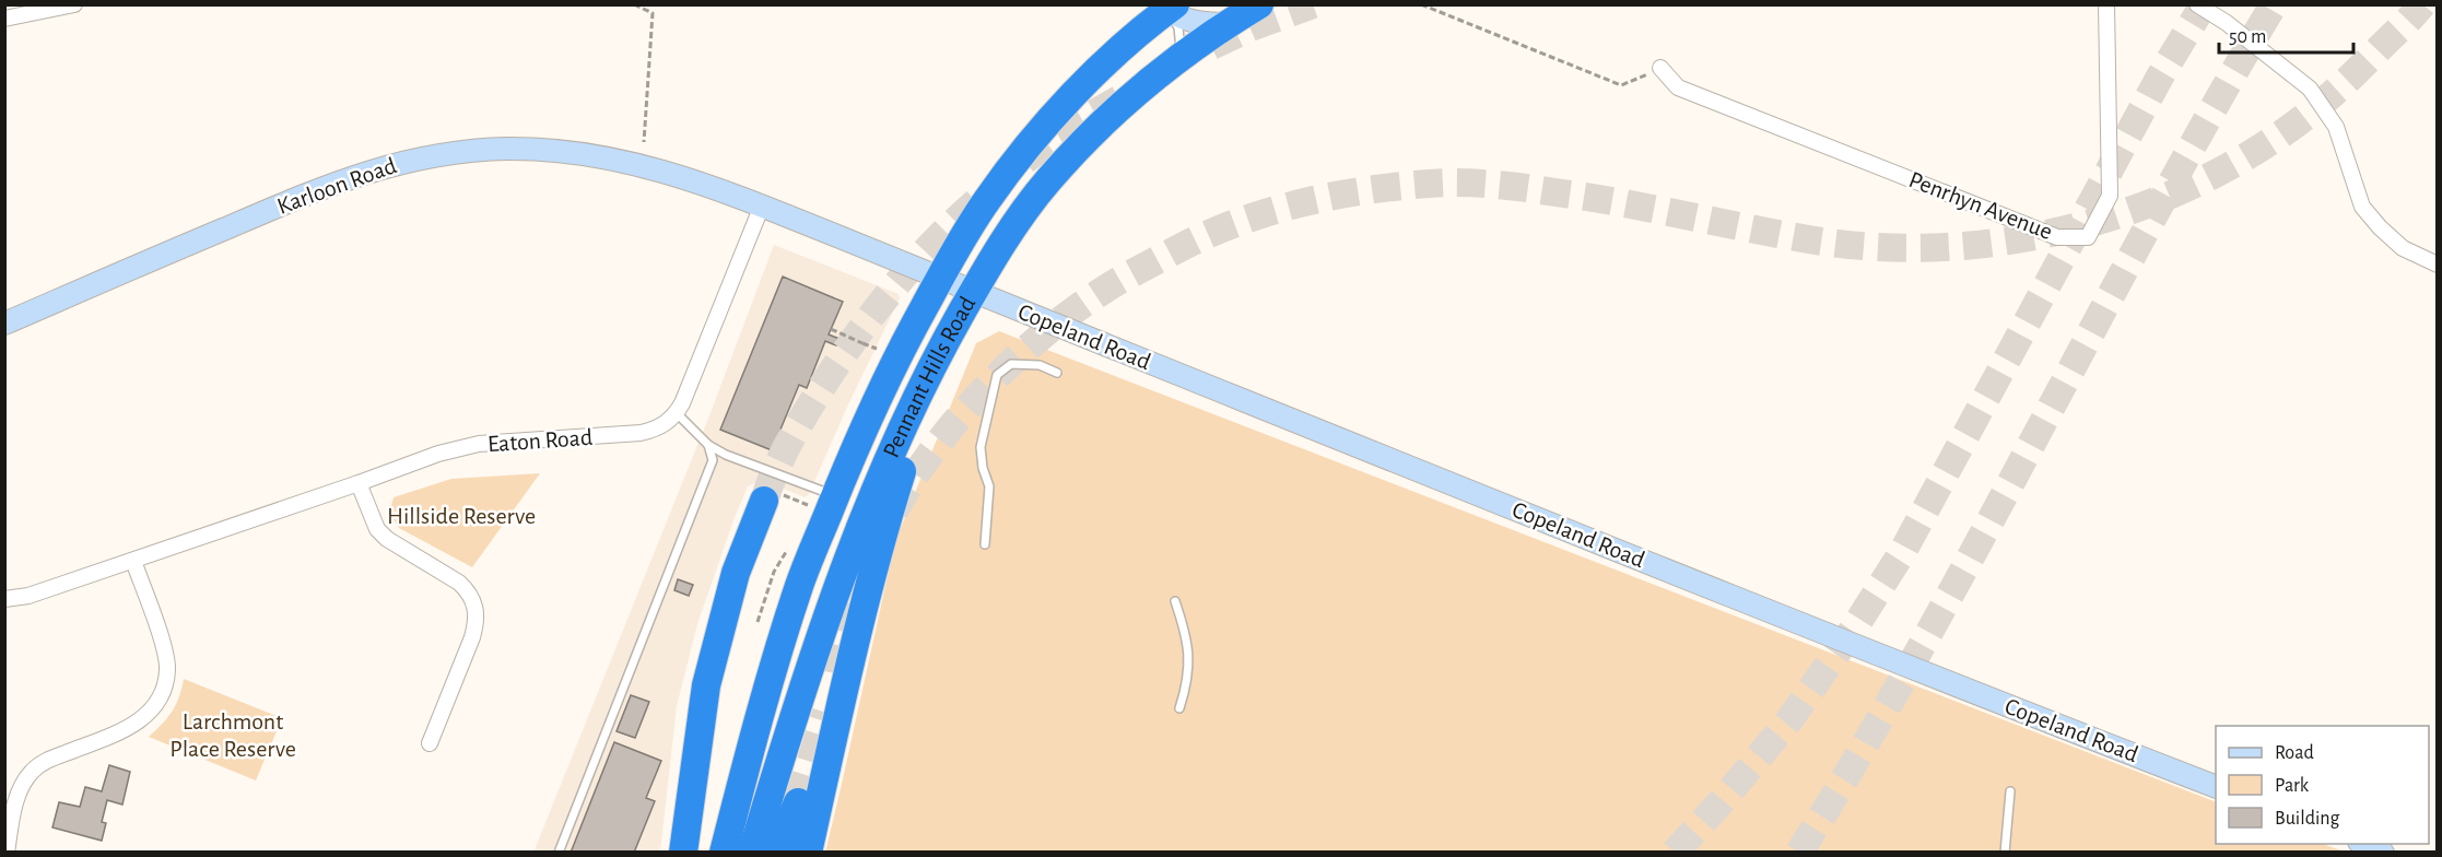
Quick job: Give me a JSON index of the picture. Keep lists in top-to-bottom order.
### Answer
{
  "streets": {
    "highway": ["Pennant Hills Road"],
    "main road": ["Karloon Road", "Copeland Road"],
    "street": ["Penrhyn Avenue", "Eaton Road"]
  },
  "crossings": [
    ["Copeland Road", "Pennant Hills Road"]
  ],
  "parks": ["Hillside Reserve", "Larchmont Place Reserve"],
  "legend": ["Road", "Park", "Building"],
  "scale_bar": "50 m"
}
